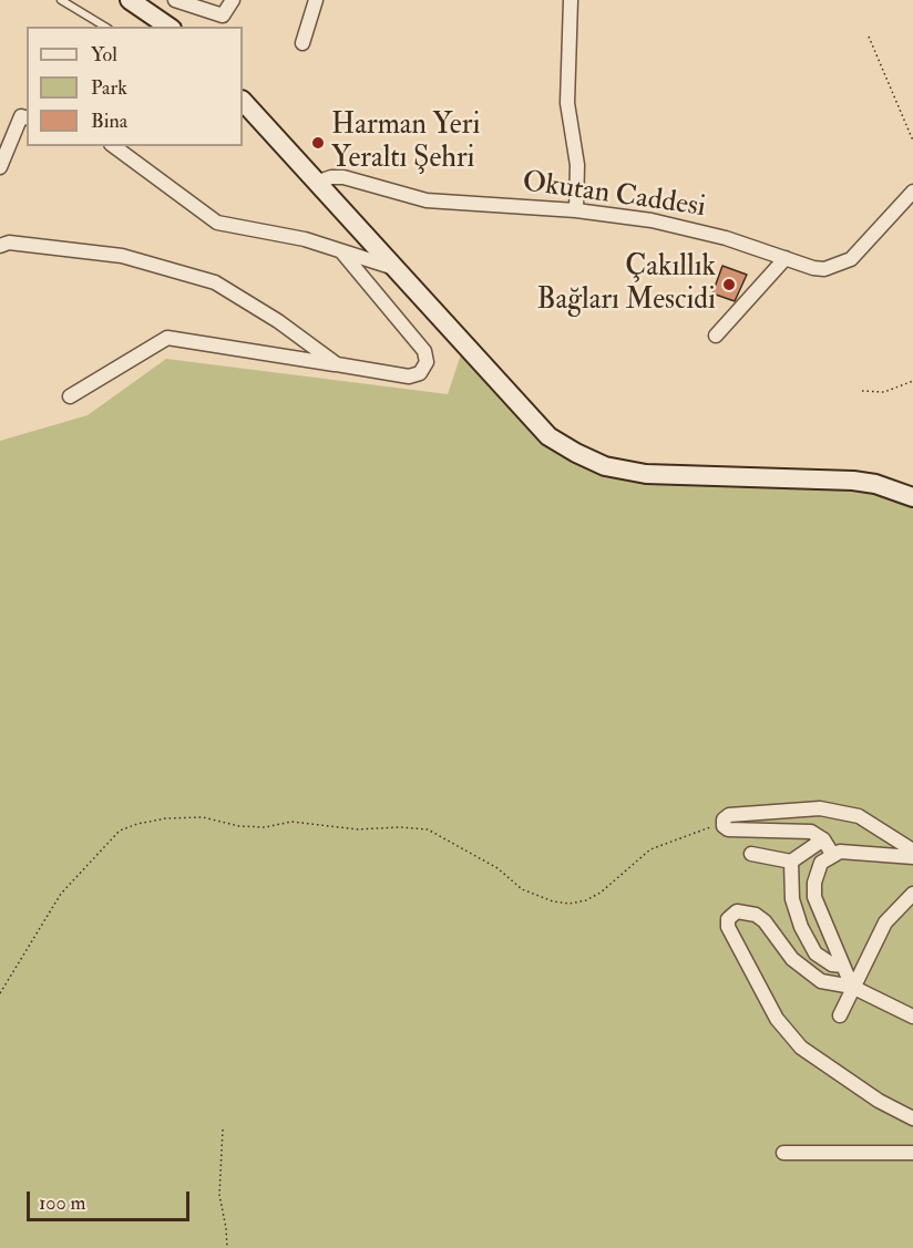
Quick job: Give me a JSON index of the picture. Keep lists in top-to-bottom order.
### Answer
{
  "streets": {
    "street": ["Okutan Caddesi"]
  },
  "places": ["Harman Yeri Yeraltı Şehri", "Çakıllık Bağları Mescidi"],
  "legend": ["Yol", "Park", "Bina"],
  "scale_bar": "100 m"
}
